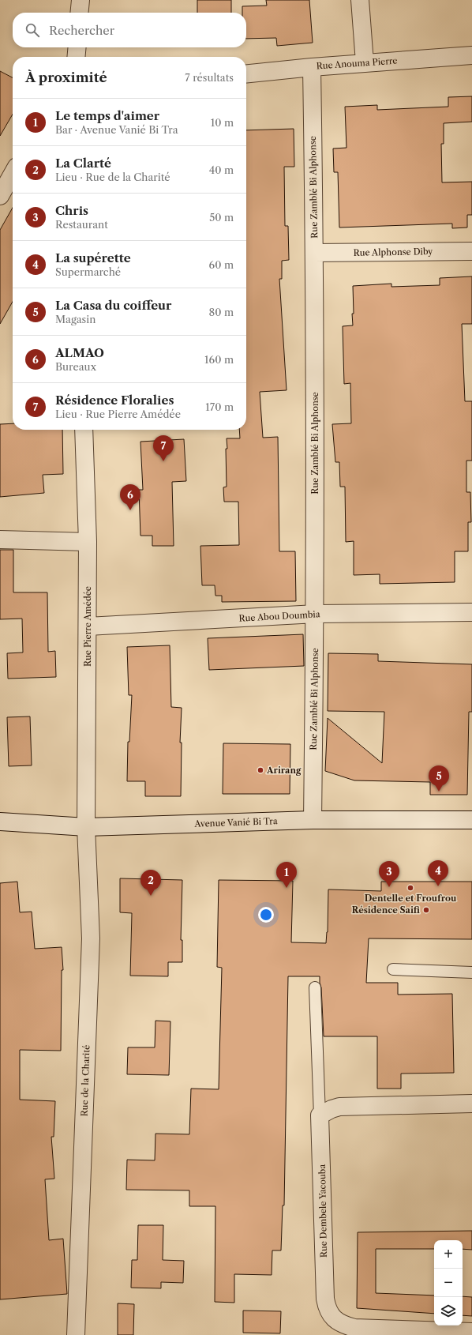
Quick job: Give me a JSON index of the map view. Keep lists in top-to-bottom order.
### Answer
{
  "streets": {
    "street": [
      "Rue Anouma Pierre",
      "Rue Zamblé Bi Alphonse",
      "Rue Alphonse Diby",
      "Rue Abou Doumbia",
      "Rue Pierre Amédée",
      "Avenue Vanié Bi Tra",
      "Rue de la Charité",
      "Rue Dembele Yacouba"
    ]
  },
  "crossings": [
    ["Rue Anouma Pierre", "Rue Zamblé Bi Alphonse"],
    ["Rue Zamblé Bi Alphonse", "Rue Alphonse Diby"],
    ["Rue Zamblé Bi Alphonse", "Rue Abou Doumbia"],
    ["Rue Zamblé Bi Alphonse", "Avenue Vanié Bi Tra"],
    ["Rue Abou Doumbia", "Rue Pierre Amédée"],
    ["Rue Pierre Amédée", "Avenue Vanié Bi Tra"],
    ["Rue Pierre Amédée", "Rue de la Charité"],
    ["Avenue Vanié Bi Tra", "Rue de la Charité"]
  ],
  "places": ["Arirang", "Dentelle et Froufrou", "Résidence Saifi"],
  "page": {
    "search": "Rechercher",
    "heading": ["À proximité", "7 résultats"],
    "list": [
      {
        "mark": "1",
        "name": "Le temps d'aimer",
        "note": "Bar · Avenue Vanié Bi Tra",
        "value": "10 m"
      },
      {
        "mark": "2",
        "name": "La Clarté",
        "note": "Lieu · Rue de la Charité",
        "value": "40 m"
      },
      {
        "mark": "3",
        "name": "Chris",
        "note": "Restaurant",
        "value": "50 m"
      },
      {
        "mark": "4",
        "name": "La supérette",
        "note": "Supermarché",
        "value": "60 m"
      },
      {
        "mark": "5",
        "name": "La Casa du coiffeur",
        "note": "Magasin",
        "value": "80 m"
      },
      {
        "mark": "6",
        "name": "ALMAO",
        "note": "Bureaux",
        "value": "160 m"
      },
      {
        "mark": "7",
        "name": "Résidence Floralies",
        "note": "Lieu · Rue Pierre Amédée",
        "value": "170 m"
      }
    ],
    "pins": [
      "7",
      "6",
      "5",
      "4",
      "3",
      "1",
      "2"
    ],
    "map_buttons": ["+", "−"]
  }
}
